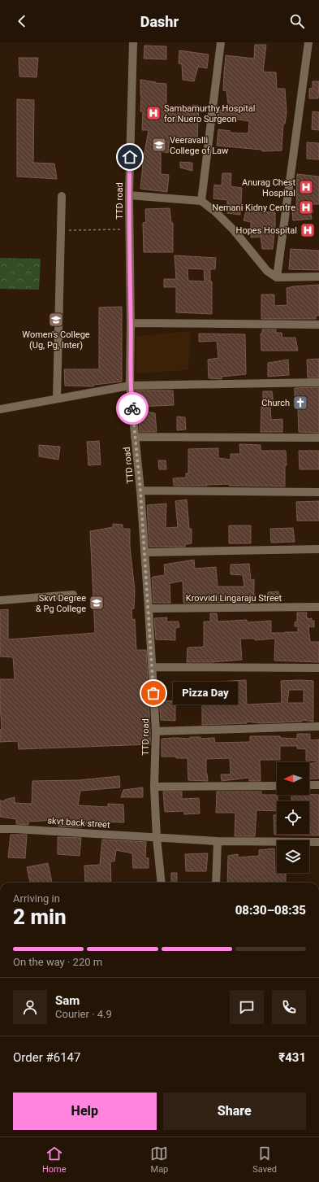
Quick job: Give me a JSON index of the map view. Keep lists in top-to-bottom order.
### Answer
{
  "streets": {
    "street": ["TTD road", "Krovvidi Lingaraju Street", "skvt back street"]
  },
  "crossings": [
    ["TTD road", "Krovvidi Lingaraju Street"],
    ["TTD road", "skvt back street"]
  ],
  "places": {
    "hospital": [
      "Sambamurthy Hospital for Nuero Surgeon",
      "Anurag Chest Hospital",
      "Nemani Kidny Centre",
      "Hopes Hospital"
    ],
    "school or university": ["Veeravalli College of Law", "Women's College (Ug, Pg, Inter)", "Skvt Degree & Pg College"],
    "church": ["Church"],
    "other": ["Pizza Day"]
  },
  "north": "left",
  "page": {
    "header": "Dashr",
    "bubble": "Pizza Day",
    "heading": ["2 min", "Arriving in", "08:30–08:35"],
    "panel": [
      "Sam",
      "Courier · 4.9",
      "Order #6147",
      "₹431"
    ],
    "bar": "On the way · 220 m",
    "buttons": ["Help", "Share"],
    "tabs": ["Home", "Map", "Saved"]
  }
}
